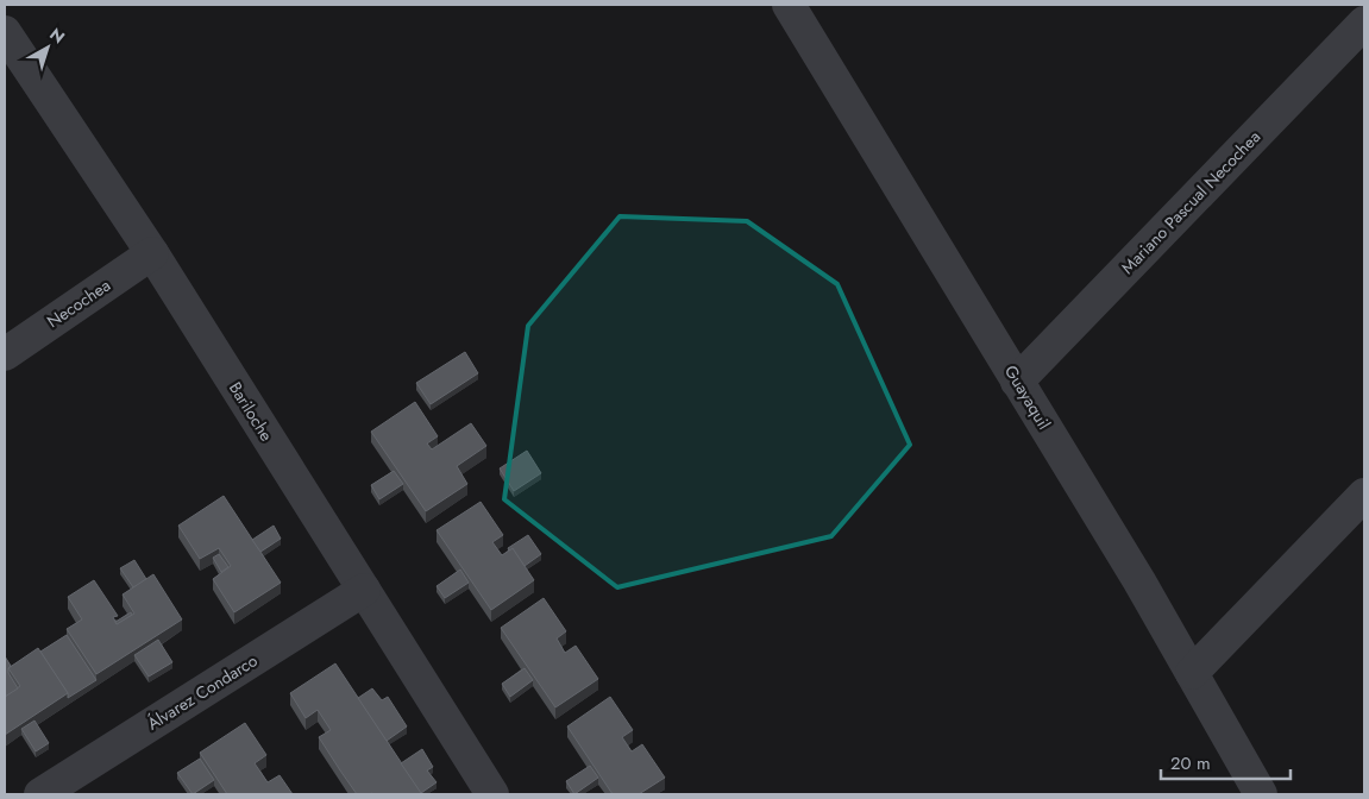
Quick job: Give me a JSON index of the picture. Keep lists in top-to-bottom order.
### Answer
{
  "streets": {
    "street": [
      "Mariano Pascual Necochea",
      "Necochea",
      "Guayaquil",
      "Bariloche",
      "Álvarez Condarco"
    ]
  },
  "crossings": [
    ["Mariano Pascual Necochea", "Guayaquil"],
    ["Necochea", "Bariloche"],
    ["Bariloche", "Álvarez Condarco"]
  ],
  "scale_bar": "20 m",
  "north": "top right"
}
